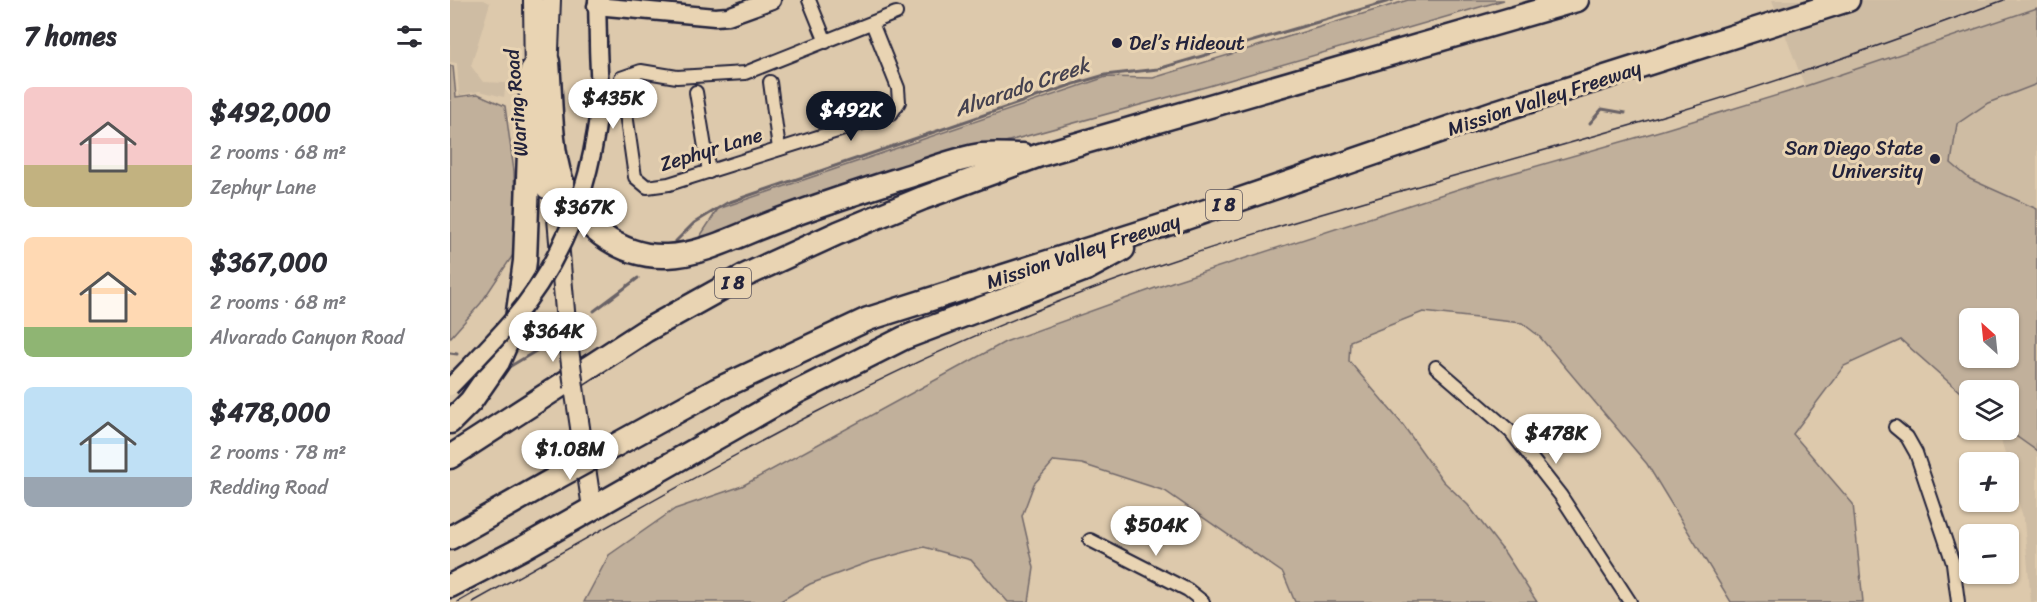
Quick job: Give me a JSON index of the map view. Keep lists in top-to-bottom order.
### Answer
{
  "streets": {
    "highway": ["Mission Valley Freeway", "I 8"],
    "main road": ["Waring Road"],
    "street": ["Zephyr Lane"]
  },
  "water": ["Alvarado Creek"],
  "places": ["Del’s Hideout", "San Diego State University"],
  "north": "top left",
  "page": {
    "heading": "7 homes",
    "list": [
      {
        "name": "$492,000",
        "note": "2 rooms · 68 m² · Zephyr Lane"
      },
      {
        "name": "$367,000",
        "note": "2 rooms · 68 m² · Alvarado Canyon Road"
      },
      {
        "name": "$478,000",
        "note": "2 rooms · 78 m² · Redding Road"
      }
    ],
    "price": [
      "$435K",
      "$492K",
      "$367K",
      "$364K",
      "$478K",
      "$1.08M",
      "$504K"
    ],
    "map_buttons": ["+", "−"]
  }
}
